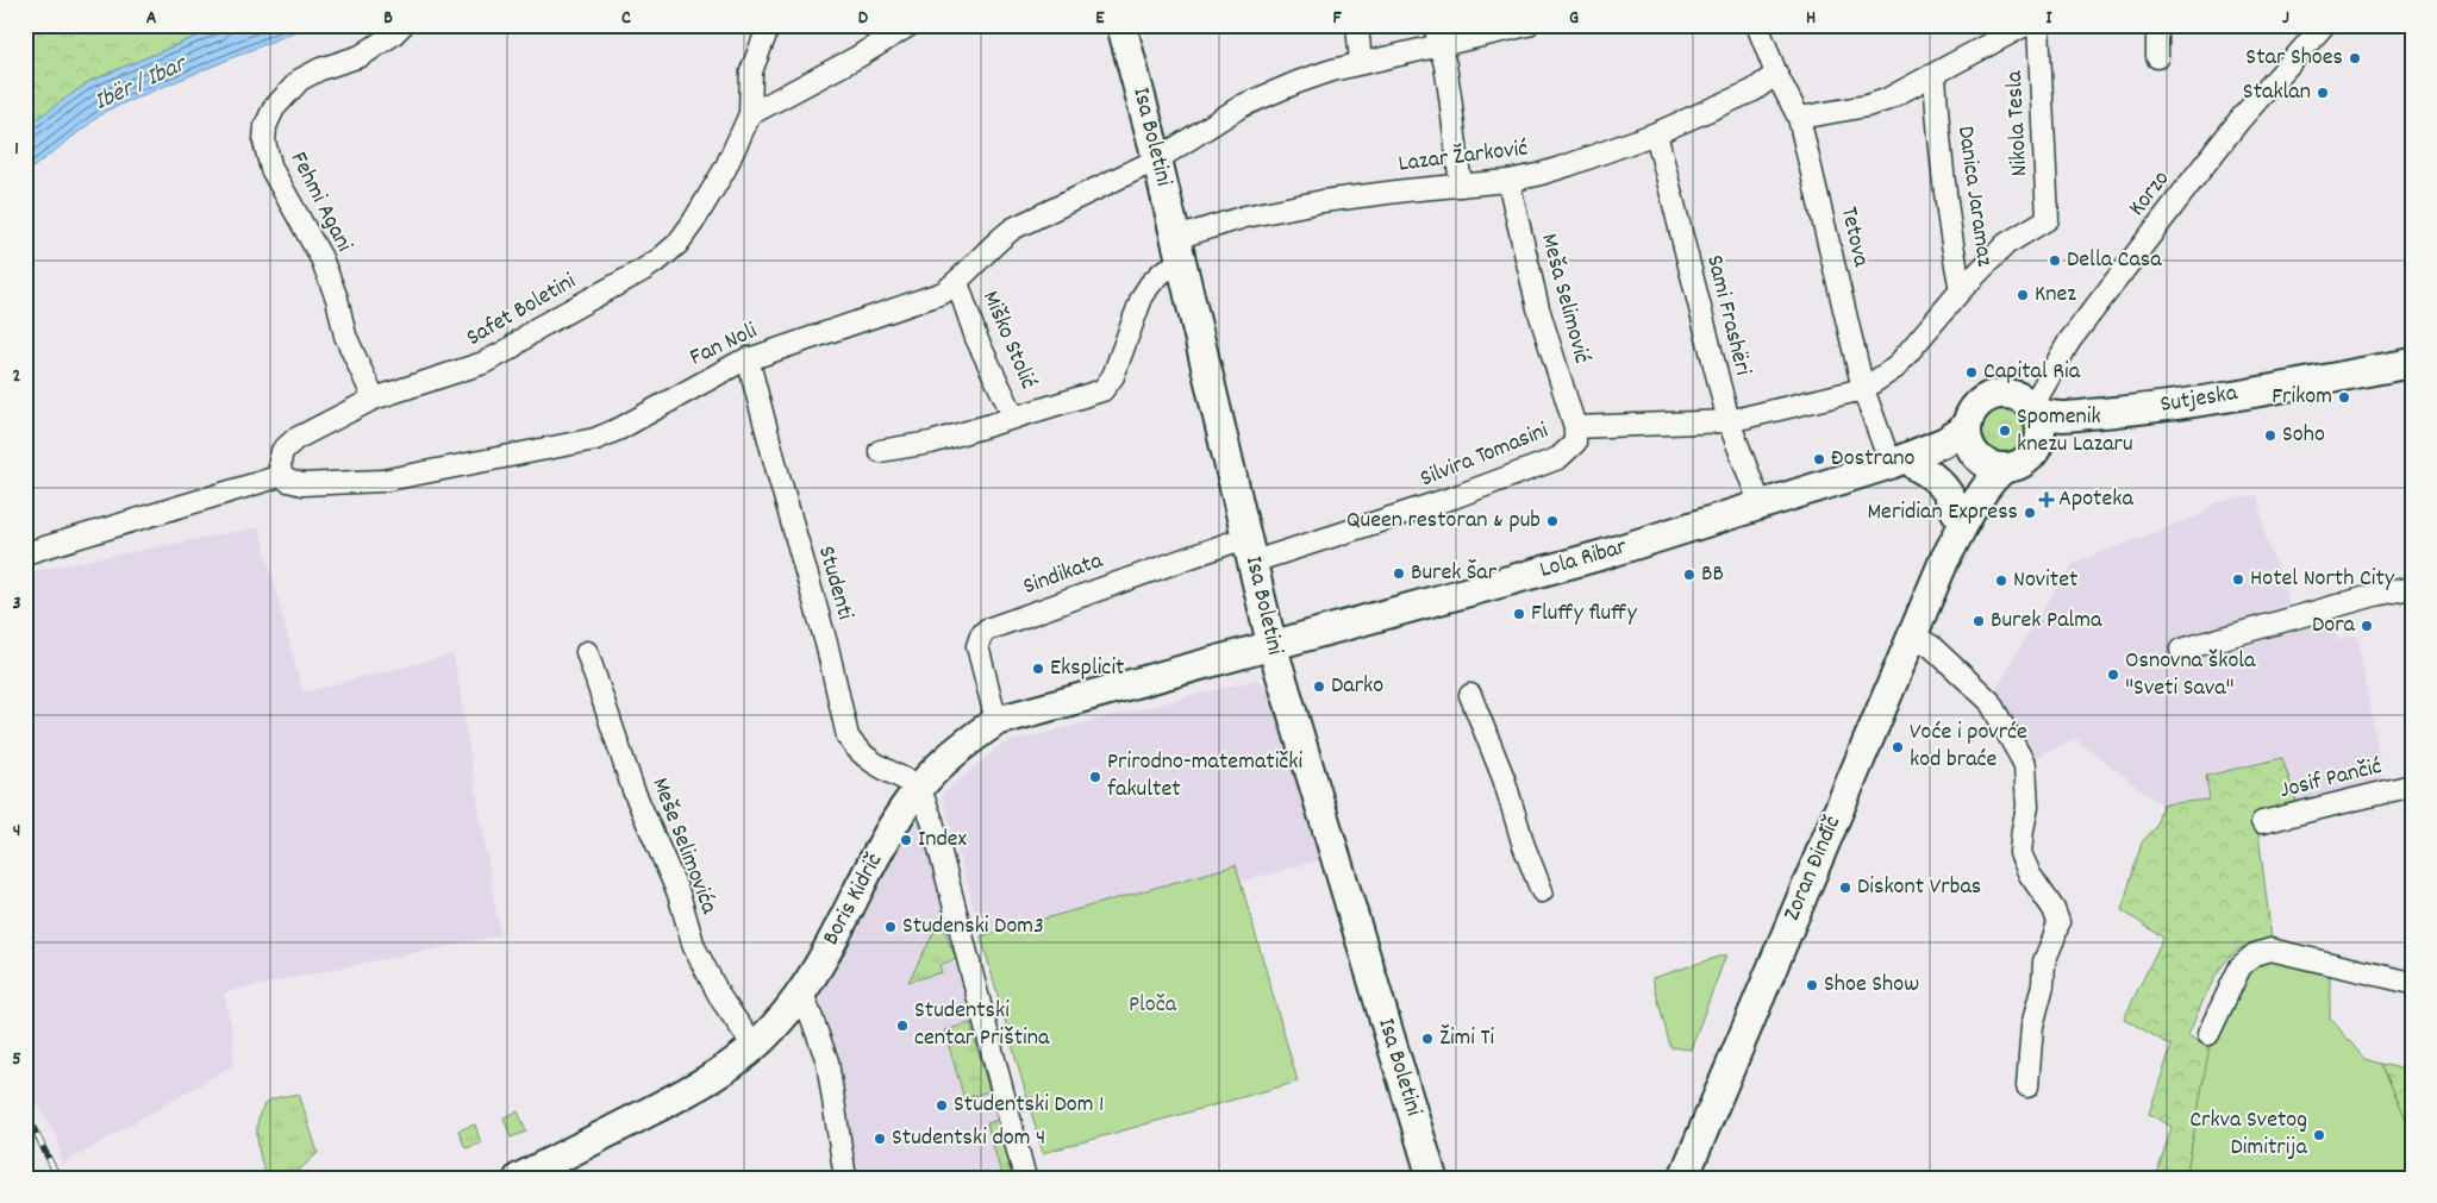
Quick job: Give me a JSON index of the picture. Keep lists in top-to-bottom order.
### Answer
{
  "streets": {
    "street": [
      "Nikola Tesla",
      "Isa Boletini",
      "Lazar Žarković",
      "Korzo",
      "Danica Jaramaz",
      "Fehmi Agani",
      "Tetova",
      "Meša Selimović",
      "Safet Boletini",
      "Sami Frashëri",
      "Miško Stolić",
      "Fan Noli",
      "Sutjeska",
      "Silvira Tomasini",
      "Lola Ribar",
      "Sindikata",
      "Studenti",
      "Josif Pančić",
      "Meše Selimovića",
      "Zoran Đinđič",
      "Boris Kidrič"
    ]
  },
  "crossings": [
    ["Nikola Tesla", "Danica Jaramaz"],
    ["Isa Boletini", "Lazar Žarković"],
    ["Isa Boletini", "Miško Stolić"],
    ["Isa Boletini", "Fan Noli"],
    ["Isa Boletini", "Silvira Tomasini"],
    ["Isa Boletini", "Lola Ribar"],
    ["Isa Boletini", "Sindikata"],
    ["Isa Boletini", "Boris Kidrič"],
    ["Lazar Žarković", "Tetova"],
    ["Lazar Žarković", "Meša Selimović"],
    ["Lazar Žarković", "Sami Frashëri"],
    ["Lazar Žarković", "Miško Stolić"],
    ["Korzo", "Sutjeska"],
    ["Korzo", "Lola Ribar"],
    ["Korzo", "Zoran Đinđič"],
    ["Danica Jaramaz", "Tetova"],
    ["Danica Jaramaz", "Silvira Tomasini"],
    ["Fehmi Agani", "Safet Boletini"],
    ["Tetova", "Silvira Tomasini"],
    ["Tetova", "Lola Ribar"],
    ["Meša Selimović", "Silvira Tomasini"],
    ["Safet Boletini", "Fan Noli"],
    ["Sami Frashëri", "Silvira Tomasini"],
    ["Sami Frashëri", "Lola Ribar"],
    ["Miško Stolić", "Fan Noli"],
    ["Fan Noli", "Studenti"],
    ["Sutjeska", "Lola Ribar"],
    ["Sutjeska", "Zoran Đinđič"],
    ["Silvira Tomasini", "Sindikata"],
    ["Lola Ribar", "Zoran Đinđič"],
    ["Lola Ribar", "Boris Kidrič"],
    ["Sindikata", "Boris Kidrič"],
    ["Studenti", "Boris Kidrič"],
    ["Meše Selimovića", "Boris Kidrič"]
  ],
  "water": ["Ibër / Ibar"],
  "parks": ["Ploča"],
  "places": {
    "other": [
      "Star Shoes",
      "Staklan",
      "Della Casa",
      "Knez",
      "Capital Ria",
      "Frikom",
      "Spomenik knezu Lazaru",
      "Soho",
      "Đostrano",
      "Meridian Express",
      "Queen restoran & pub",
      "Burek Šar",
      "BB",
      "Hotel North City",
      "Novitet",
      "Fluffy fluffy",
      "Burek Palma",
      "Dora",
      "Eksplicit",
      "Osnovna škola \"Sveti Sava\"",
      "Darko",
      "Voće i povrće kod braće",
      "Prirodno-matematički fakultet",
      "Index",
      "Diskont Vrbas",
      "Studenski Dom3",
      "Shoe Show",
      "Studentski centar Priština",
      "Žimi Ti",
      "Studentski Dom 1",
      "Crkva Svetog Dimitrija",
      "Studentski dom 4"
    ],
    "health": ["Apoteka"]
  },
  "grid": {
    "columns": [
      "A",
      "B",
      "C",
      "D",
      "E",
      "F",
      "G",
      "H",
      "I",
      "J"
    ],
    "rows": [
      "1",
      "2",
      "3",
      "4",
      "5"
    ]
  }
}
